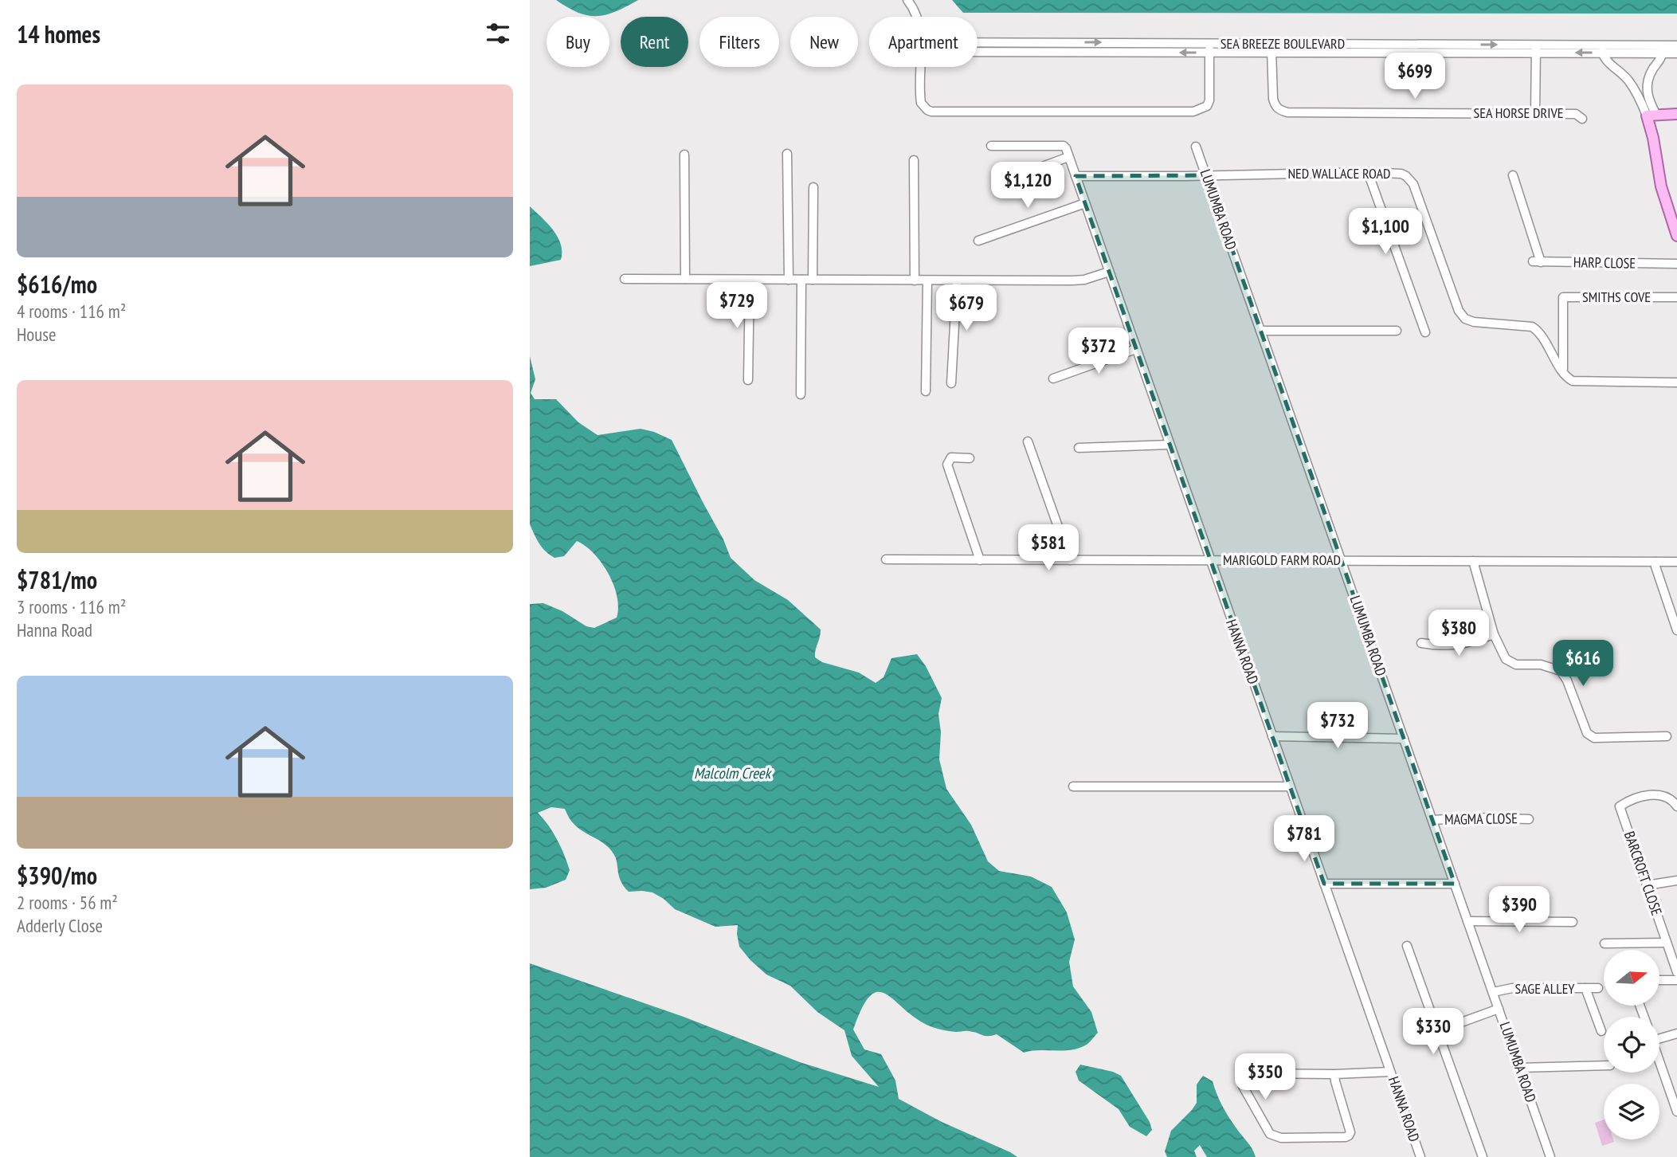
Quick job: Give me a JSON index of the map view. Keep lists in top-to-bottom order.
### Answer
{
  "streets": {
    "street": [
      "SEA BREEZE BOULEVARD",
      "SEA HORSE DRIVE",
      "NED WALLACE ROAD",
      "LUMUMBA ROAD",
      "HARP CLOSE",
      "SMITHS COVE",
      "MARIGOLD FARM ROAD",
      "HANNA ROAD",
      "MAGMA CLOSE",
      "BARCROFT CLOSE",
      "SAGE ALLEY"
    ]
  },
  "crossings": [
    ["SEA BREEZE BOULEVARD", "SEA HORSE DRIVE"],
    ["NED WALLACE ROAD", "LUMUMBA ROAD"],
    ["NED WALLACE ROAD", "SMITHS COVE"],
    ["NED WALLACE ROAD", "HANNA ROAD"],
    ["LUMUMBA ROAD", "MARIGOLD FARM ROAD"],
    ["LUMUMBA ROAD", "MAGMA CLOSE"],
    ["LUMUMBA ROAD", "SAGE ALLEY"],
    ["MARIGOLD FARM ROAD", "HANNA ROAD"]
  ],
  "water": ["Malcolm Creek"],
  "north": "right",
  "page": {
    "heading": "14 homes",
    "chip": [
      "Buy",
      "Rent",
      "Filters",
      "New",
      "Apartment"
    ],
    "price": [
      "$699",
      "$1,120",
      "$1,100",
      "$729",
      "$679",
      "$372",
      "$581",
      "$380",
      "$616",
      "$732",
      "$781",
      "$390",
      "$330",
      "$350"
    ],
    "list": [
      {
        "name": "$616/mo",
        "note": "4 rooms · 116 m² · House"
      },
      {
        "name": "$781/mo",
        "note": "3 rooms · 116 m² · Hanna Road"
      },
      {
        "name": "$390/mo",
        "note": "2 rooms · 56 m² · Adderly Close"
      }
    ]
  }
}
